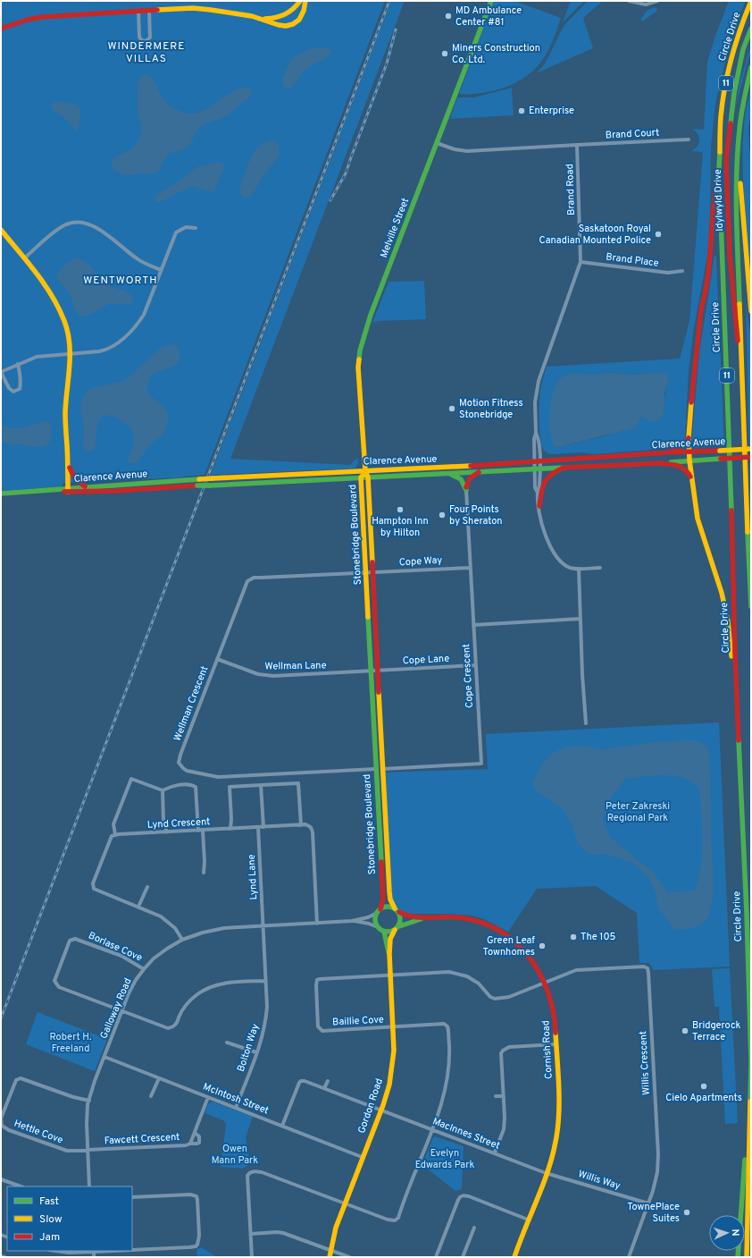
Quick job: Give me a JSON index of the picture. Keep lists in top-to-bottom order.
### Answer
{
  "streets": {
    "main road": [
      "Circle Drive",
      "11",
      "Idylwyld Drive",
      "Melville Street",
      "Clarence Avenue",
      "Stonebridge Boulevard",
      "Cornish Road",
      "Gordon Road"
    ],
    "street": [
      "Brand Court",
      "Brand Road",
      "Brand Place",
      "Cope Way",
      "Cope Lane",
      "Wellman Lane",
      "Cope Crescent",
      "Wellman Crescent",
      "Lynd Crescent",
      "Lynd Lane",
      "Borlase Cove",
      "Galloway Road",
      "Baillie Cove",
      "Bolton Way",
      "Willis Crescent",
      "McIntosh Street",
      "Hettle Cove",
      "MacInnes Street",
      "Fawcett Crescent",
      "Willis Way"
    ]
  },
  "crossings": [
    ["11", "Idylwyld Drive"],
    ["Brand Court", "Brand Road"],
    ["Brand Road", "Brand Place"],
    ["Brand Road", "Clarence Avenue"],
    ["Melville Street", "Clarence Avenue"],
    ["Melville Street", "Stonebridge Boulevard"],
    ["Clarence Avenue", "Stonebridge Boulevard"],
    ["Stonebridge Boulevard", "Cope Way"],
    ["Stonebridge Boulevard", "Cope Lane"],
    ["Stonebridge Boulevard", "Wellman Lane"],
    ["Stonebridge Boulevard", "Cope Crescent"],
    ["Stonebridge Boulevard", "Wellman Crescent"],
    ["Stonebridge Boulevard", "Galloway Road"],
    ["Stonebridge Boulevard", "Cornish Road"],
    ["Stonebridge Boulevard", "Gordon Road"],
    ["Cope Way", "Cope Crescent"],
    ["Cope Way", "Wellman Crescent"],
    ["Cope Lane", "Wellman Lane"],
    ["Cope Lane", "Cope Crescent"],
    ["Wellman Lane", "Wellman Crescent"],
    ["Lynd Crescent", "Lynd Lane"],
    ["Lynd Lane", "Galloway Road"],
    ["Lynd Lane", "Bolton Way"],
    ["Borlase Cove", "Galloway Road"],
    ["Galloway Road", "Bolton Way"],
    ["Galloway Road", "Cornish Road"],
    ["Galloway Road", "McIntosh Street"],
    ["Galloway Road", "Gordon Road"],
    ["Galloway Road", "Hettle Cove"],
    ["Galloway Road", "Fawcett Crescent"],
    ["Baillie Cove", "Cornish Road"],
    ["Baillie Cove", "Willis Crescent"],
    ["Baillie Cove", "Gordon Road"],
    ["Baillie Cove", "MacInnes Street"],
    ["Bolton Way", "McIntosh Street"],
    ["Cornish Road", "Willis Crescent"],
    ["Cornish Road", "Gordon Road"],
    ["Cornish Road", "MacInnes Street"],
    ["Cornish Road", "Willis Way"],
    ["Willis Crescent", "Willis Way"],
    ["McIntosh Street", "Gordon Road"],
    ["McIntosh Street", "MacInnes Street"],
    ["McIntosh Street", "Fawcett Crescent"],
    ["Gordon Road", "MacInnes Street"],
    ["Hettle Cove", "Fawcett Crescent"],
    ["MacInnes Street", "Willis Way"]
  ],
  "districts": ["WINDERMERE VILLAS", "WENTWORTH"],
  "parks": [
    "Peter Zakreski Regional Park",
    "Robert H. Freeland",
    "Owen Mann Park",
    "Evelyn Edwards Park"
  ],
  "places": [
    "MD Ambulance Center #81",
    "Miners Construction Co. Ltd.",
    "Enterprise",
    "Saskatoon Royal Canadian Mounted Police",
    "Motion Fitness Stonebridge",
    "Hampton Inn by Hilton",
    "Four Points by Sheraton",
    "The 105",
    "Green Leaf Townhomes",
    "Bridgerock Terrace",
    "Cielo Apartments",
    "TownePlace Suites"
  ],
  "legend": ["Fast", "Slow", "Jam"],
  "north": "right"
}
